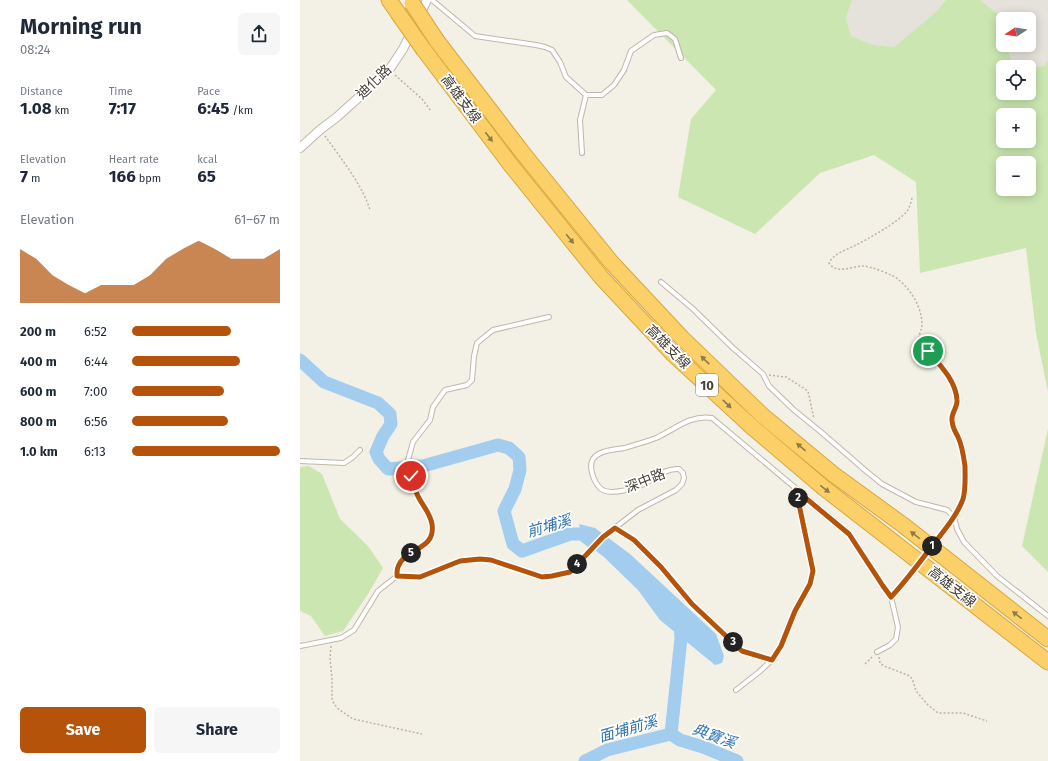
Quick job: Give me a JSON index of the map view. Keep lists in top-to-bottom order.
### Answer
{
  "streets": {
    "highway": ["高雄支線", "10"],
    "street": ["迪化路"],
    "lane": ["深中路"]
  },
  "water": ["前埔溪", "面埔前溪", "典寶溪"],
  "north": "left",
  "page": {
    "heading": ["Morning run", "08:24"],
    "map_buttons": ["+", "−"],
    "stats": [
      ["Distance", "1.08 km"],
      ["Time", "7:17"],
      ["Pace", "6:45 /km"],
      ["Elevation", "7 m"],
      ["Heart rate", "166 bpm"],
      ["kcal", "65"]
    ],
    "chart": ["Elevation", "61–67 m"],
    "list": [
      {
        "name": "200 m",
        "note": "6:52"
      },
      {
        "name": "400 m",
        "note": "6:44"
      },
      {
        "name": "600 m",
        "note": "7:00"
      },
      {
        "name": "800 m",
        "note": "6:56"
      },
      {
        "name": "1.0 km",
        "note": "6:13"
      }
    ],
    "pins": [
      "2",
      "1",
      "5",
      "4",
      "3"
    ],
    "buttons": ["Save", "Share"]
  }
}
